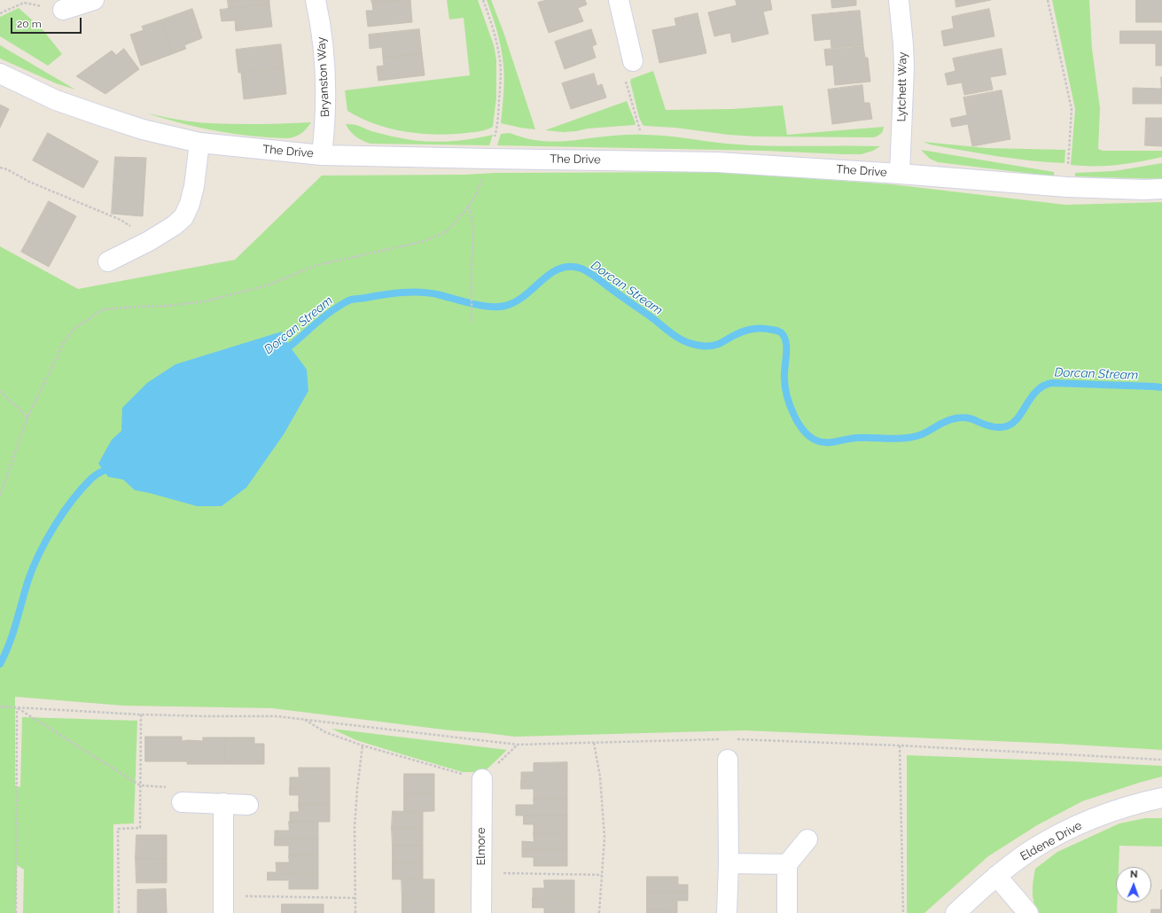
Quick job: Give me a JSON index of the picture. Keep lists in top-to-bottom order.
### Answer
{
  "streets": {
    "street": [
      "Bryanston Way",
      "Lytchett Way",
      "The Drive",
      "Eldene Drive",
      "Elmore"
    ]
  },
  "crossings": [
    ["Bryanston Way", "The Drive"],
    ["Lytchett Way", "The Drive"]
  ],
  "water": ["Dorcan Stream"],
  "scale_bar": "20 m",
  "north": "top"
}
